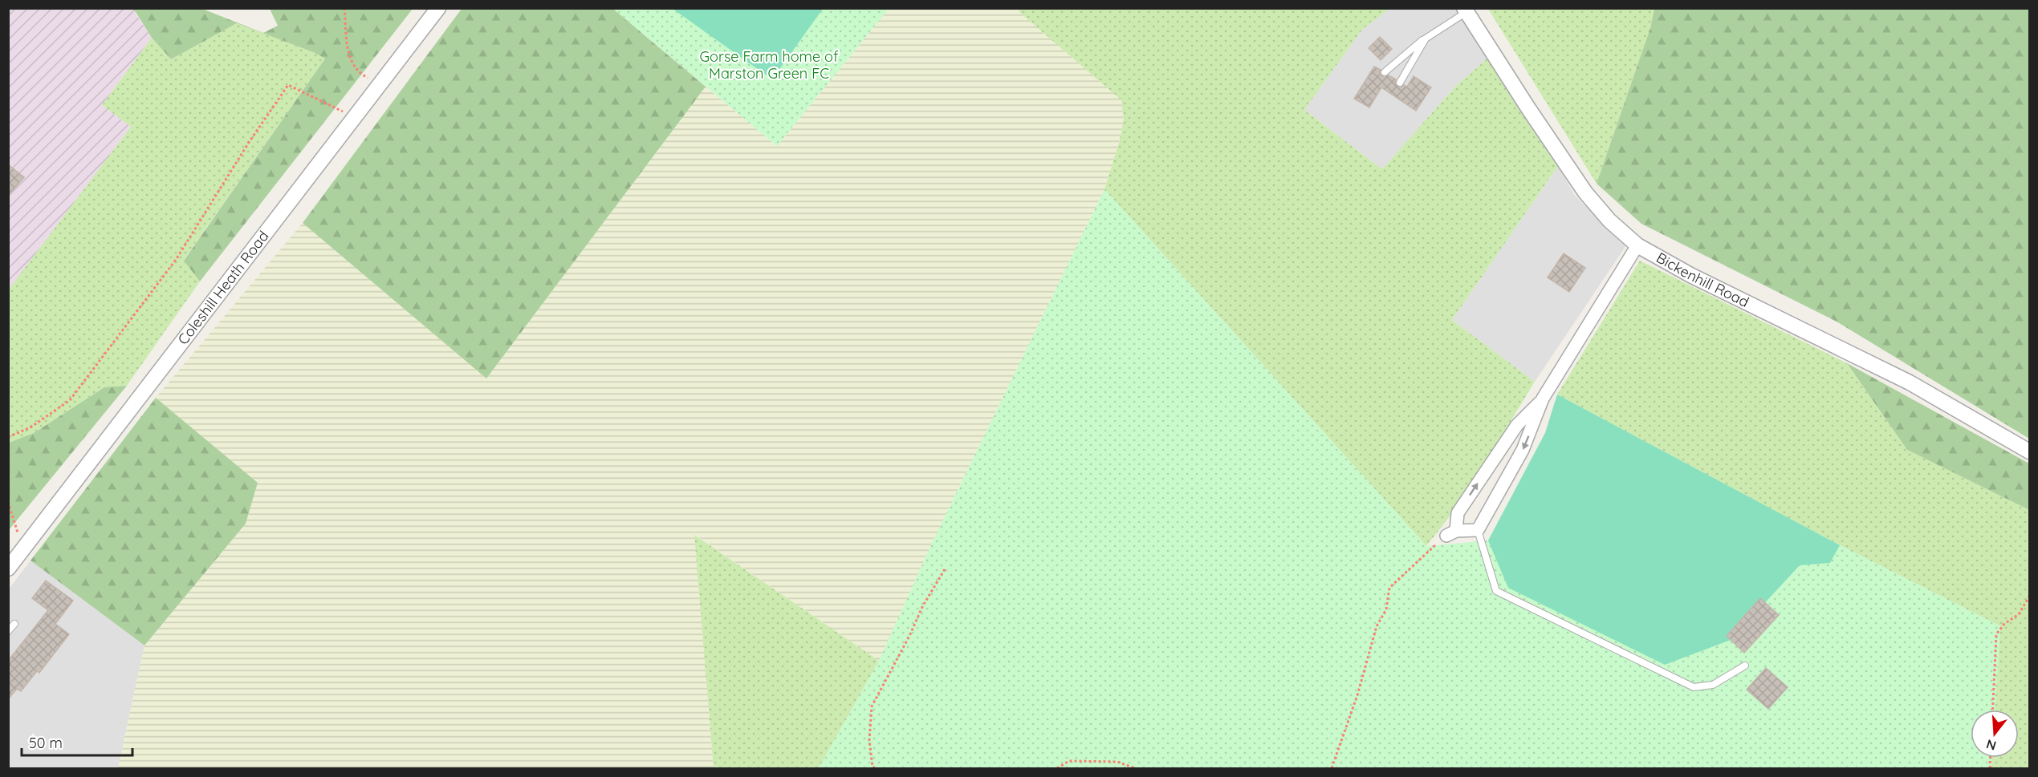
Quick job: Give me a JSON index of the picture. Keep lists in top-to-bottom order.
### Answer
{
  "streets": {
    "street": ["Bickenhill Road", "Coleshill Heath Road"]
  },
  "parks": ["Gorse Farm home of Marston Green FC"],
  "scale_bar": "50 m",
  "north": "bottom"
}
